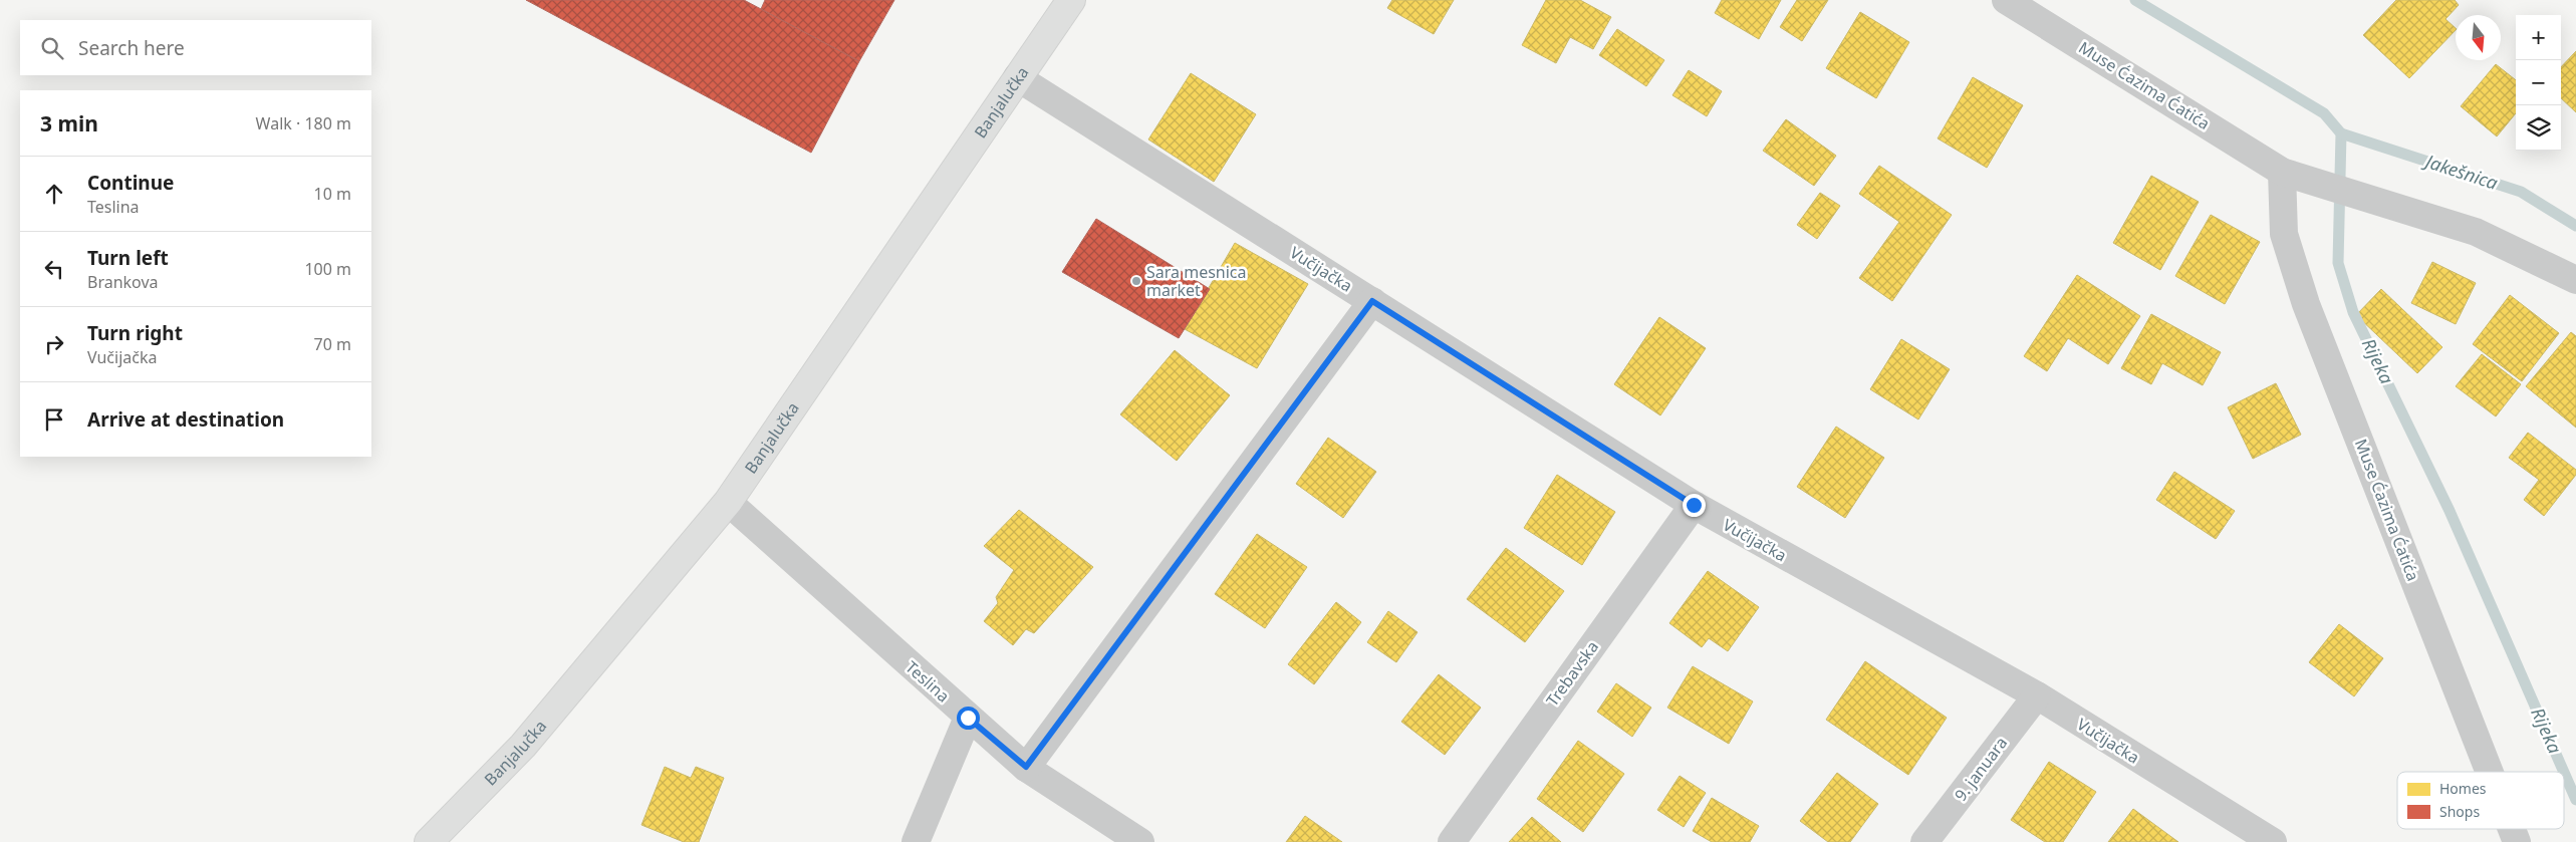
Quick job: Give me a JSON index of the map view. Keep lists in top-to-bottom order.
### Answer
{
  "streets": {
    "main road": ["Banjalučka"],
    "street": [
      "Muse Ćazima Ćatića",
      "Vučijačka",
      "Trebavska",
      "Teslina",
      "9. januara"
    ]
  },
  "crossings": [
    ["Banjalučka", "Vučijačka"],
    ["Banjalučka", "Teslina"],
    ["Vučijačka", "Trebavska"],
    ["Vučijačka", "9. januara"]
  ],
  "water": ["Jakešnica", "Rijeka"],
  "places": ["Sara mesnica market"],
  "legend": ["Homes", "Shops"],
  "north": "bottom",
  "page": {
    "map_buttons": ["+", "−"],
    "search": "Search here",
    "heading": ["3 min", "Walk · 180 m"],
    "list": [
      ["Continue", "Teslina", "10 m"],
      ["Turn left", "Brankova", "100 m"],
      ["Turn right", "Vučijačka", "70 m"],
      "Arrive at destination"
    ]
  }
}
